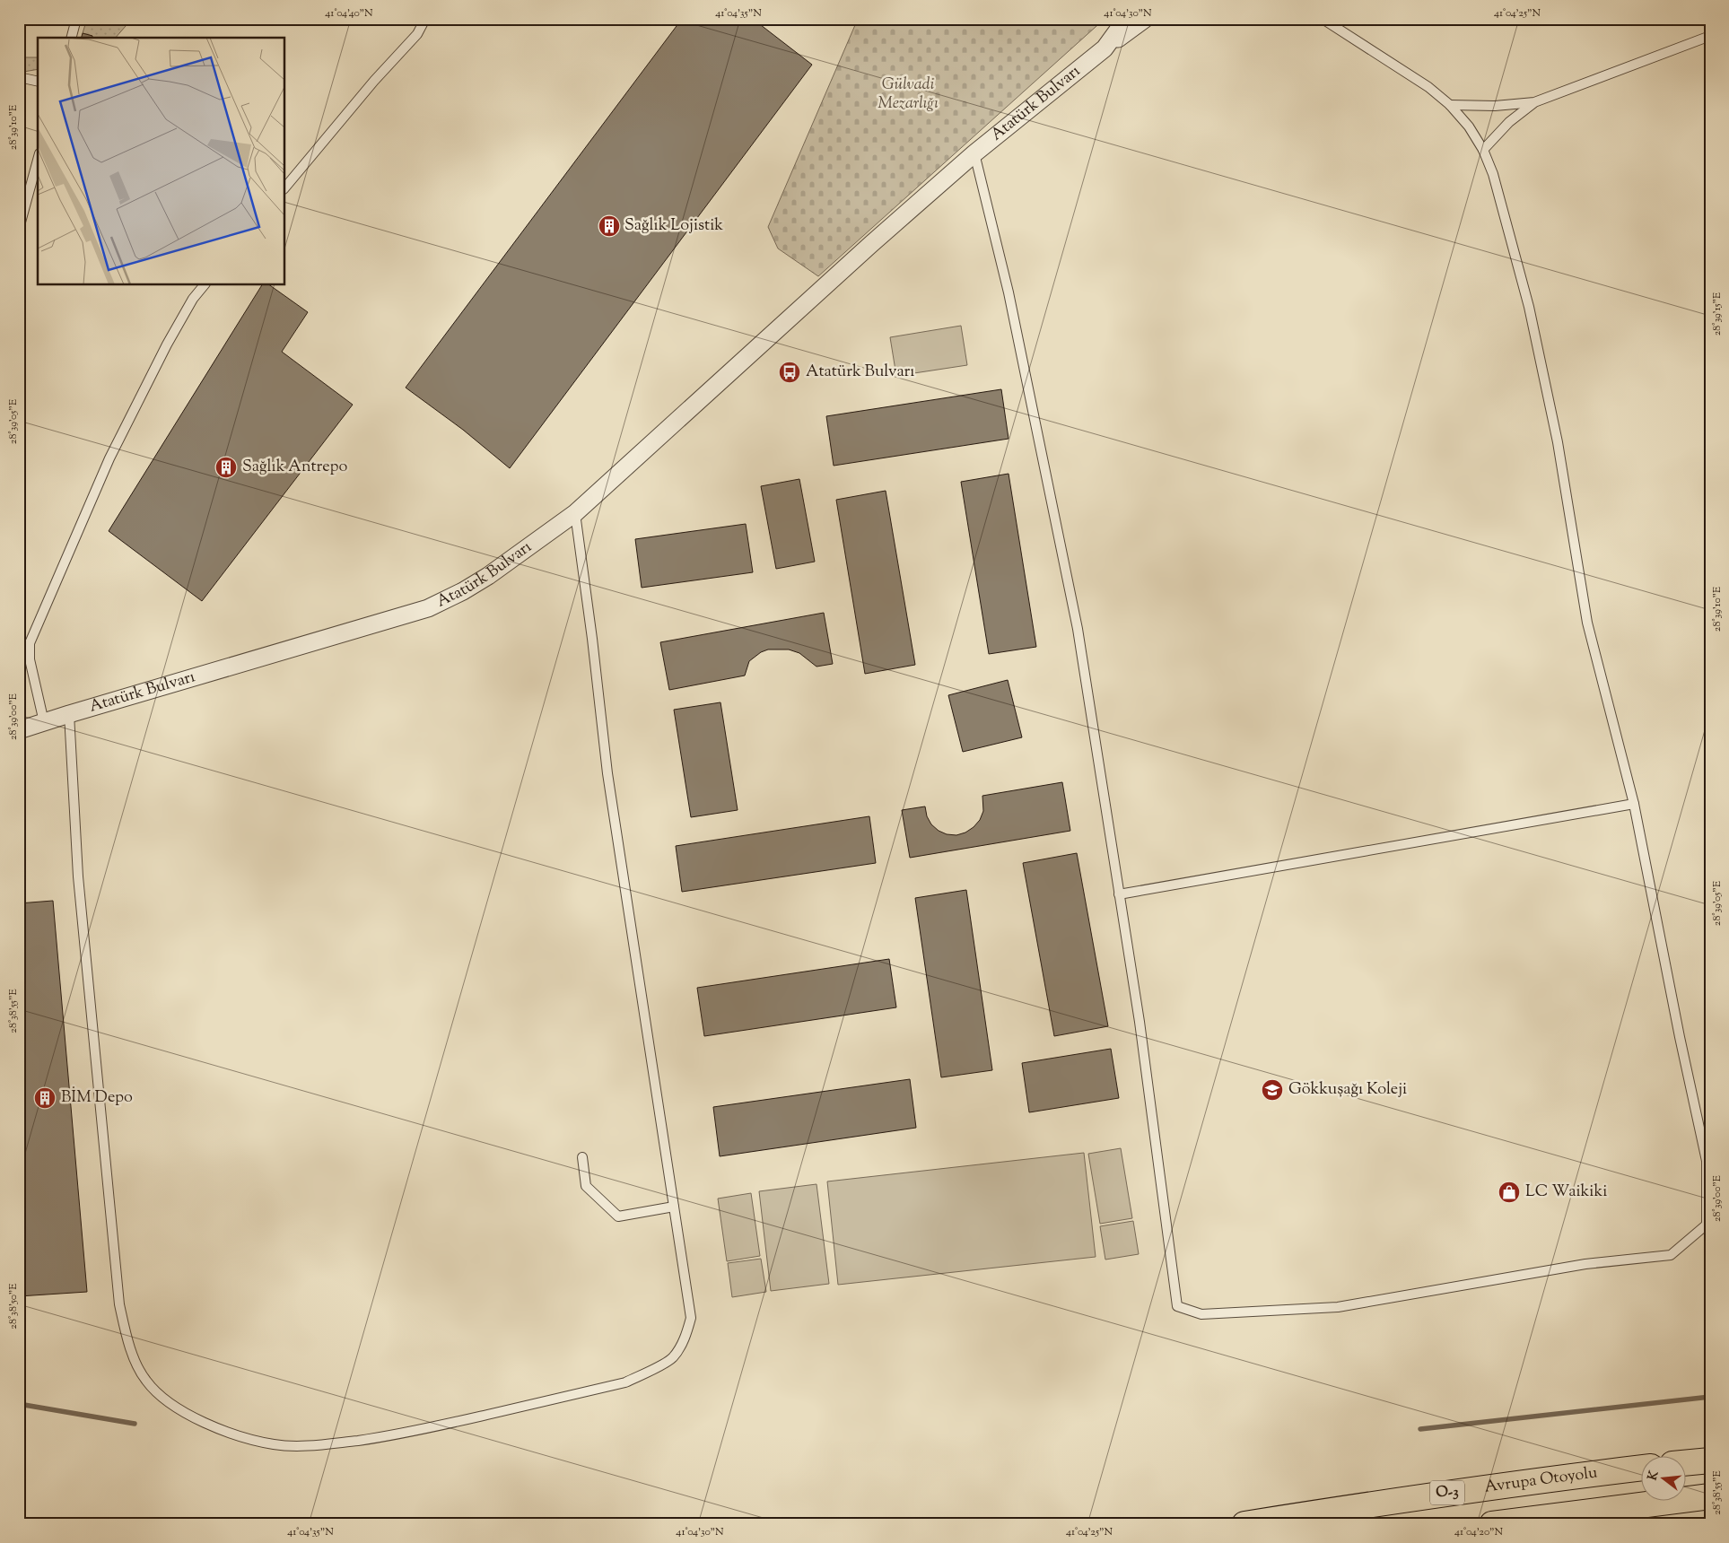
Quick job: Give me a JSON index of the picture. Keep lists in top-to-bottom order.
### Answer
{
  "streets": {
    "highway": ["Avrupa Otoyolu", "O-3"],
    "street": ["Atatürk Bulvarı"]
  },
  "parks": ["Gülvadi Mezarlığı"],
  "places": {
    "building": ["Sağlık Lojistik", "Sağlık Antrepo", "BİM Depo"],
    "bus stop": ["Atatürk Bulvarı"],
    "school or university": ["Gökkuşağı Koleji"],
    "shop": ["LC Waikiki"]
  },
  "north": "left",
  "coordinates": [
    "41°04'40\"N",
    "41°04'35\"N",
    "41°04'30\"N",
    "41°04'25\"N",
    "28°39'10\"E",
    "28°39'15\"E",
    "28°39'05\"E",
    "28°39'00\"E",
    "28°38'55\"E",
    "28°38'50\"E",
    "41°04'20\"N"
  ]
}
